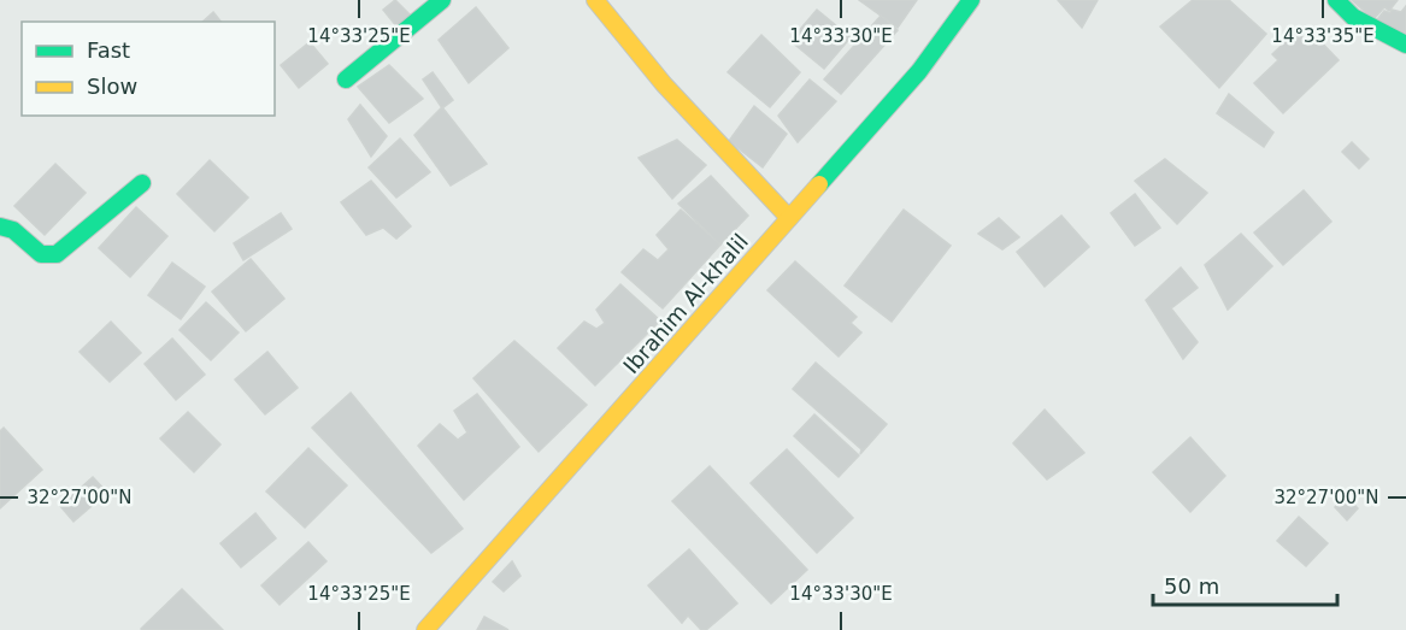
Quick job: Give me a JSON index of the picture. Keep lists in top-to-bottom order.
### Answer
{
  "streets": {
    "street": ["Ibrahim Al-khalil"]
  },
  "legend": ["Fast", "Slow"],
  "scale_bar": "50 m",
  "coordinates": [
    "14°33'25\"E",
    "14°33'30\"E",
    "14°33'35\"E",
    "32°27'00\"N"
  ]
}
